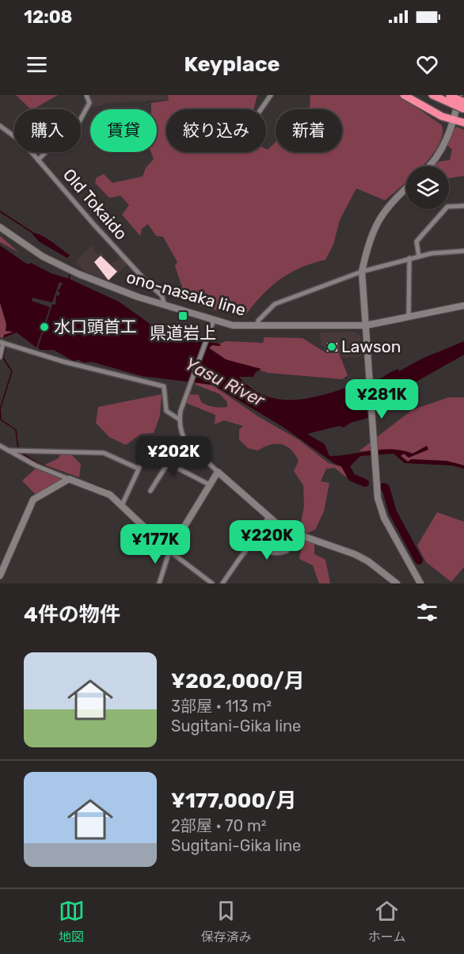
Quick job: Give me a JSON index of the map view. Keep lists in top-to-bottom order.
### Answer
{
  "streets": {
    "main road": ["ono-nasaka line"],
    "street": ["Old Tokaido"]
  },
  "crossings": [
    ["Old Tokaido", "ono-nasaka line"]
  ],
  "water": ["Yasu River"],
  "places": {
    "transit": ["県道岩上"],
    "other": ["水口頭首工", "Lawson"]
  },
  "page": {
    "status": "12:08",
    "header": "Keyplace",
    "chip": [
      "購入",
      "賃貸",
      "絞り込み",
      "新着"
    ],
    "price": [
      "¥281K",
      "¥202K",
      "¥220K",
      "¥177K"
    ],
    "heading": "4件の物件",
    "list": [
      {
        "name": "¥202,000/月",
        "note": "3部屋 · 113 m² · Sugitani-Gika line"
      },
      {
        "name": "¥177,000/月",
        "note": "2部屋 · 70 m² · Sugitani-Gika line"
      }
    ],
    "tabs": ["地図", "保存済み", "ホーム"]
  }
}
